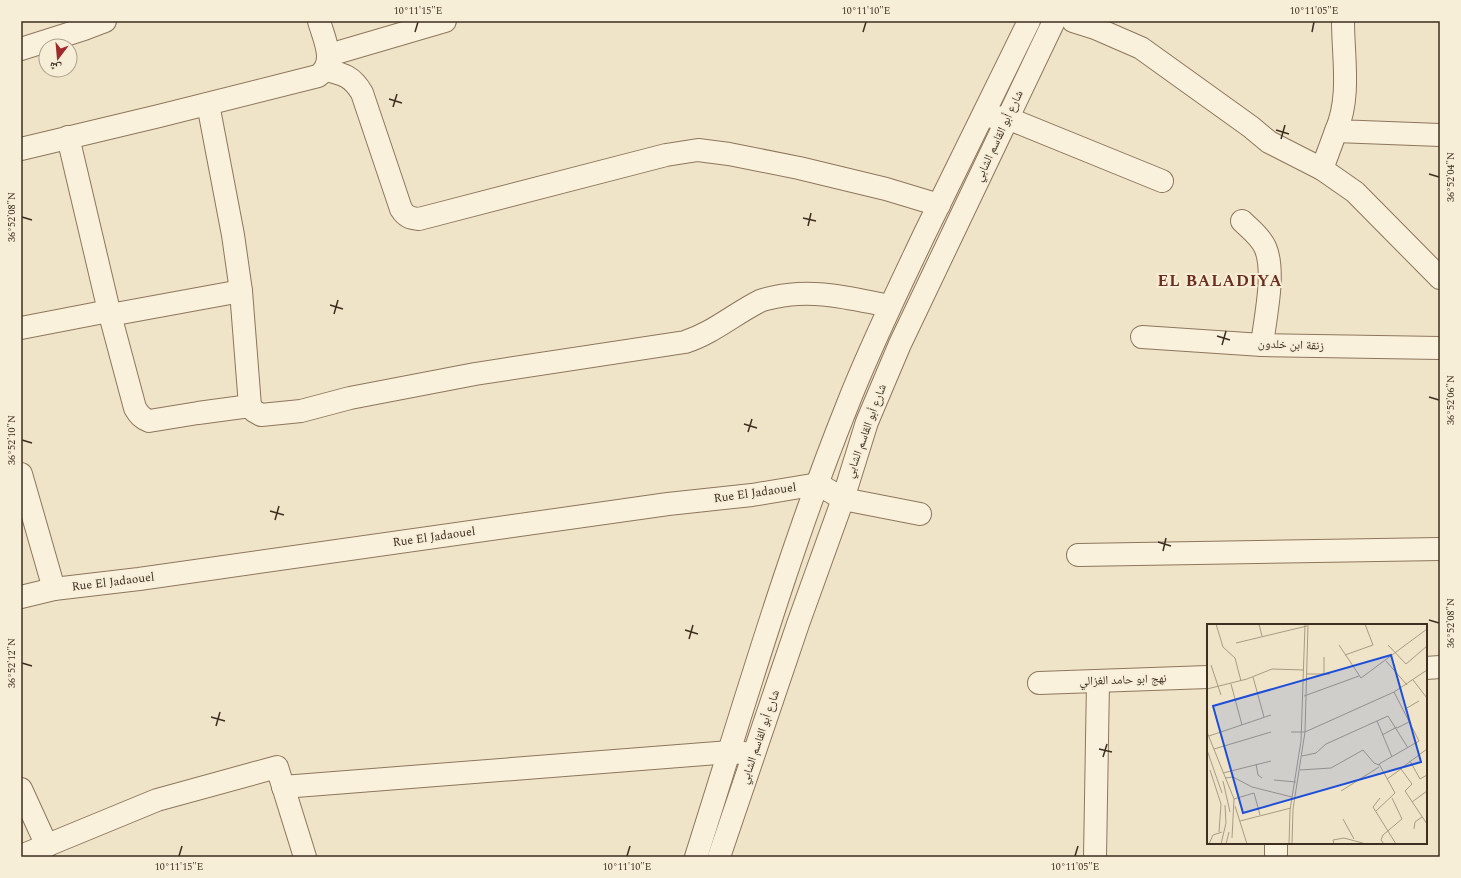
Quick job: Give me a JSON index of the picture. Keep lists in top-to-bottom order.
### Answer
{
  "streets": {
    "street": [
      "شارع أبو القاسم الشابي",
      "زنقة ابن خلدون",
      "Rue El Jadaouel",
      "نهج ابو حامد الغزالي"
    ]
  },
  "crossings": [
    ["شارع أبو القاسم الشابي", "Rue El Jadaouel"]
  ],
  "districts": ["EL BALADIYA"],
  "north": "bottom",
  "coordinates": [
    "10°11'15\"E",
    "10°11'10\"E",
    "10°11'05\"E",
    "36°52'04\"N",
    "36°52'08\"N",
    "36°52'06\"N",
    "36°52'10\"N",
    "36°52'12\"N"
  ]
}
